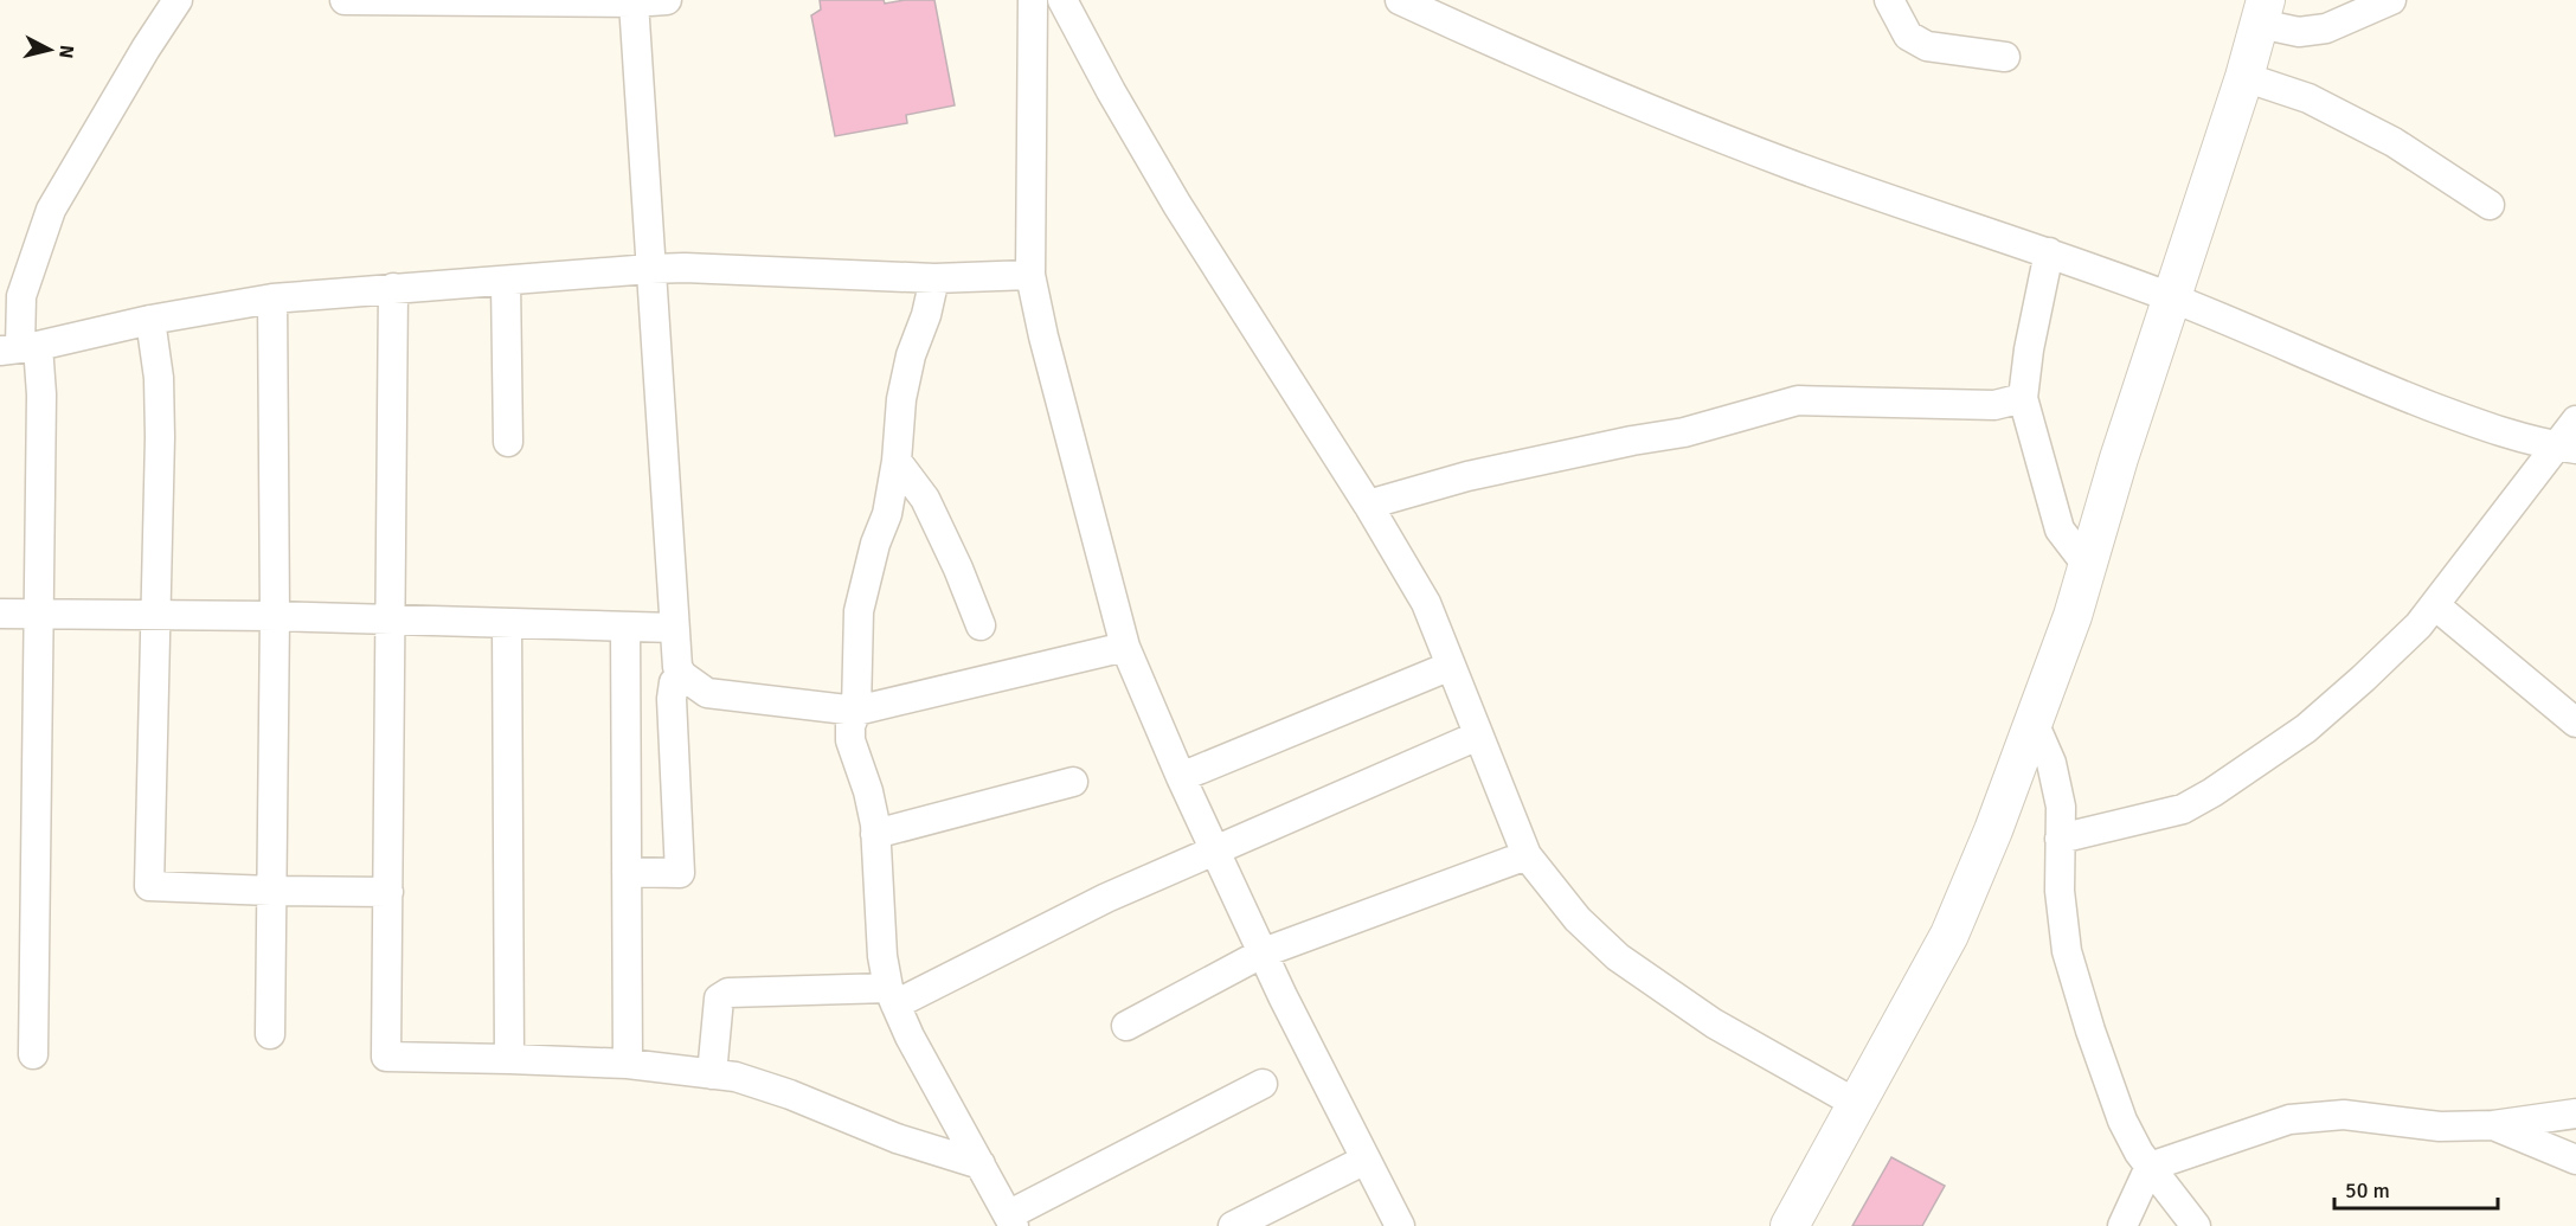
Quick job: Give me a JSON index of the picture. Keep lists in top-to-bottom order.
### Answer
{
  "scale_bar": "50 m",
  "north": "right"
}
